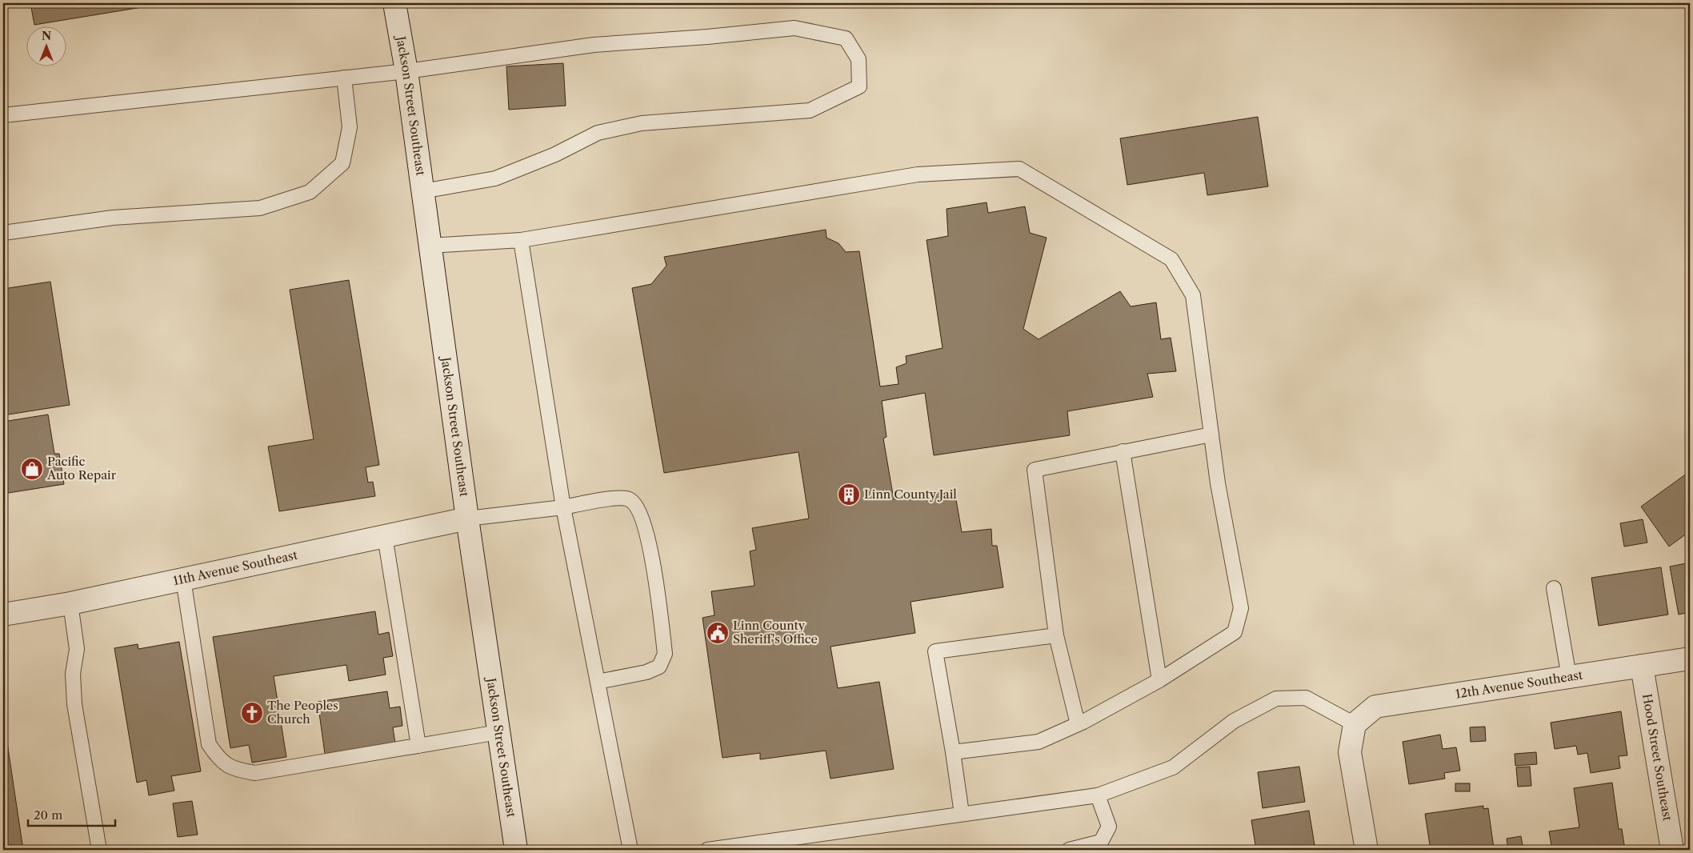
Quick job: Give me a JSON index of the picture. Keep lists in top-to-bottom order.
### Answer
{
  "streets": {
    "street": [
      "Jackson Street Southeast",
      "11th Avenue Southeast",
      "12th Avenue Southeast",
      "Hood Street Southeast"
    ]
  },
  "crossings": [
    ["Jackson Street Southeast", "11th Avenue Southeast"],
    ["12th Avenue Southeast", "Hood Street Southeast"]
  ],
  "places": {
    "shop": ["Pacific Auto Repair"],
    "building": ["Linn County Jail"],
    "public building": ["Linn County Sheriff's Office"],
    "church": ["The Peoples Church"]
  },
  "scale_bar": "20 m",
  "north": "top"
}
